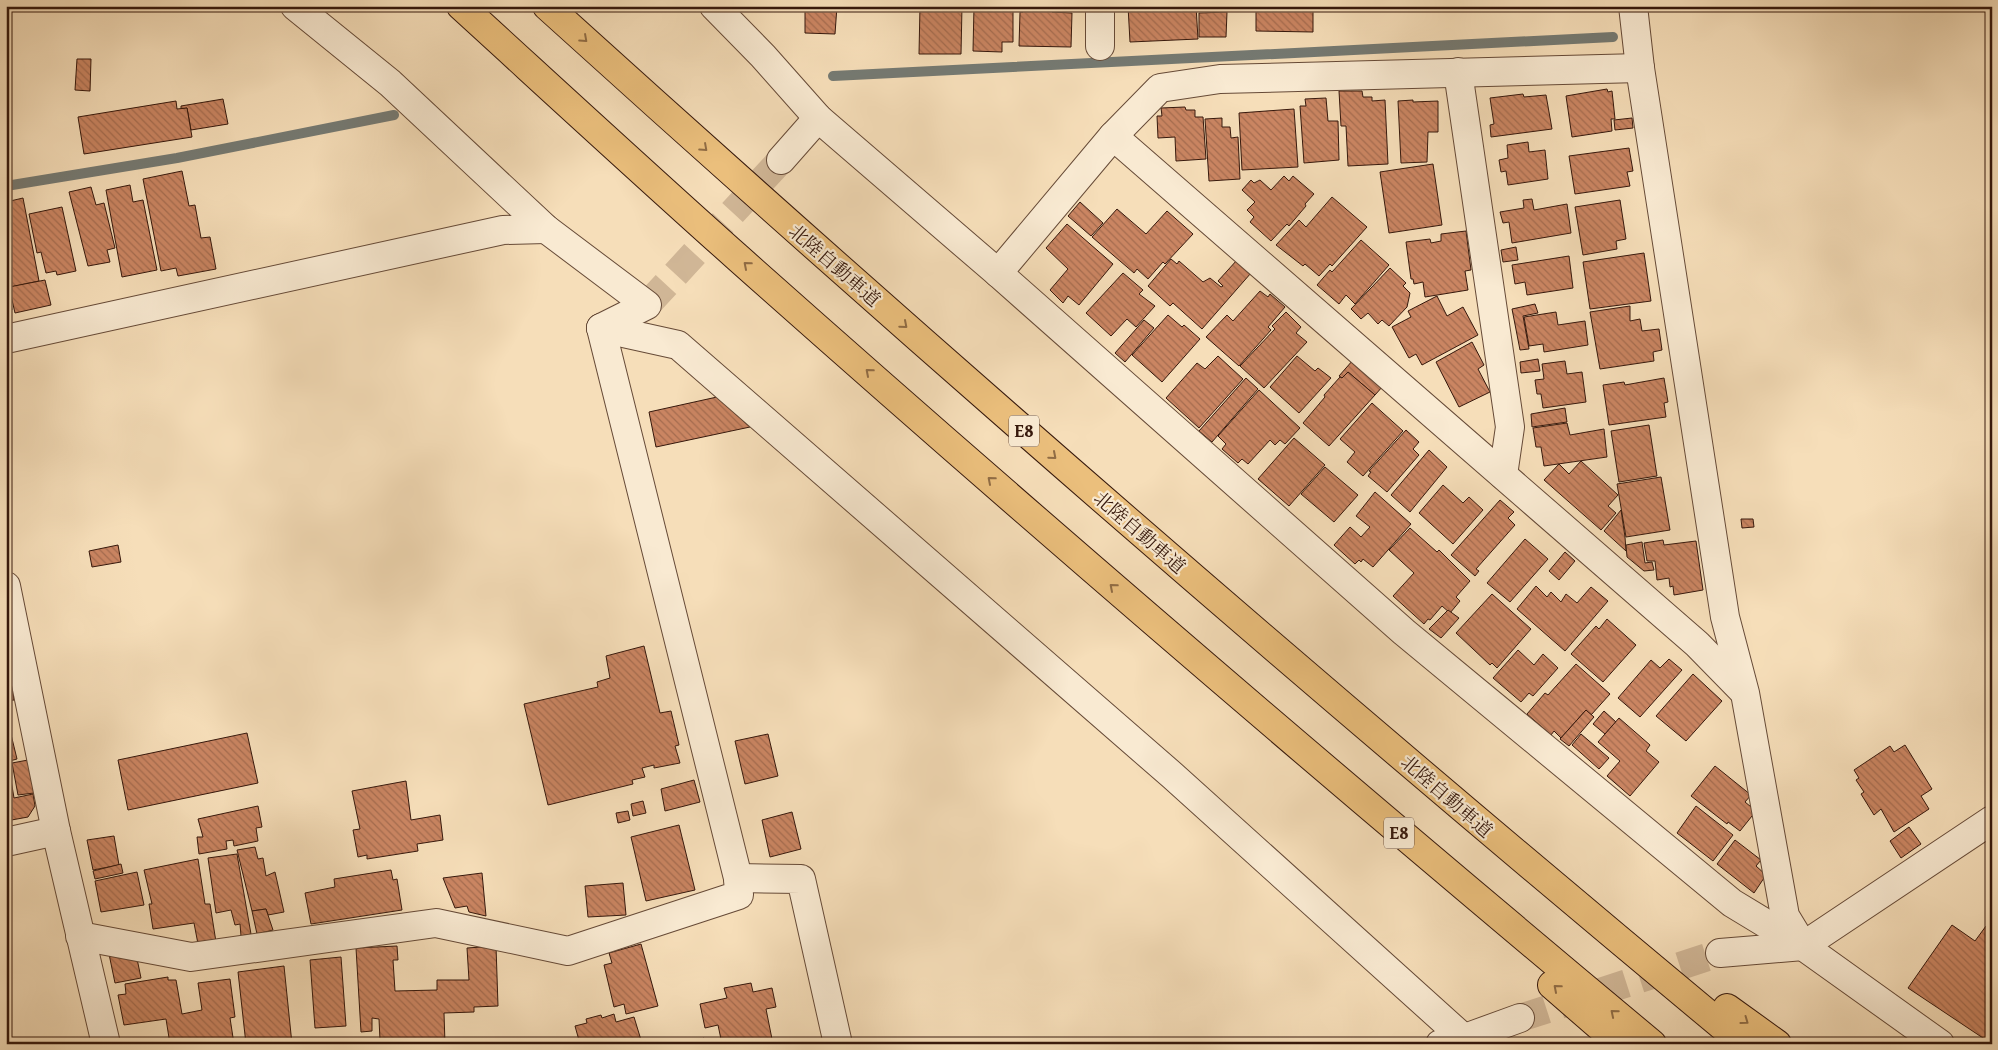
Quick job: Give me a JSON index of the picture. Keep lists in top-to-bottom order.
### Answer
{
  "streets": {
    "highway": ["北陸自動車道", "E8"]
  }
}
